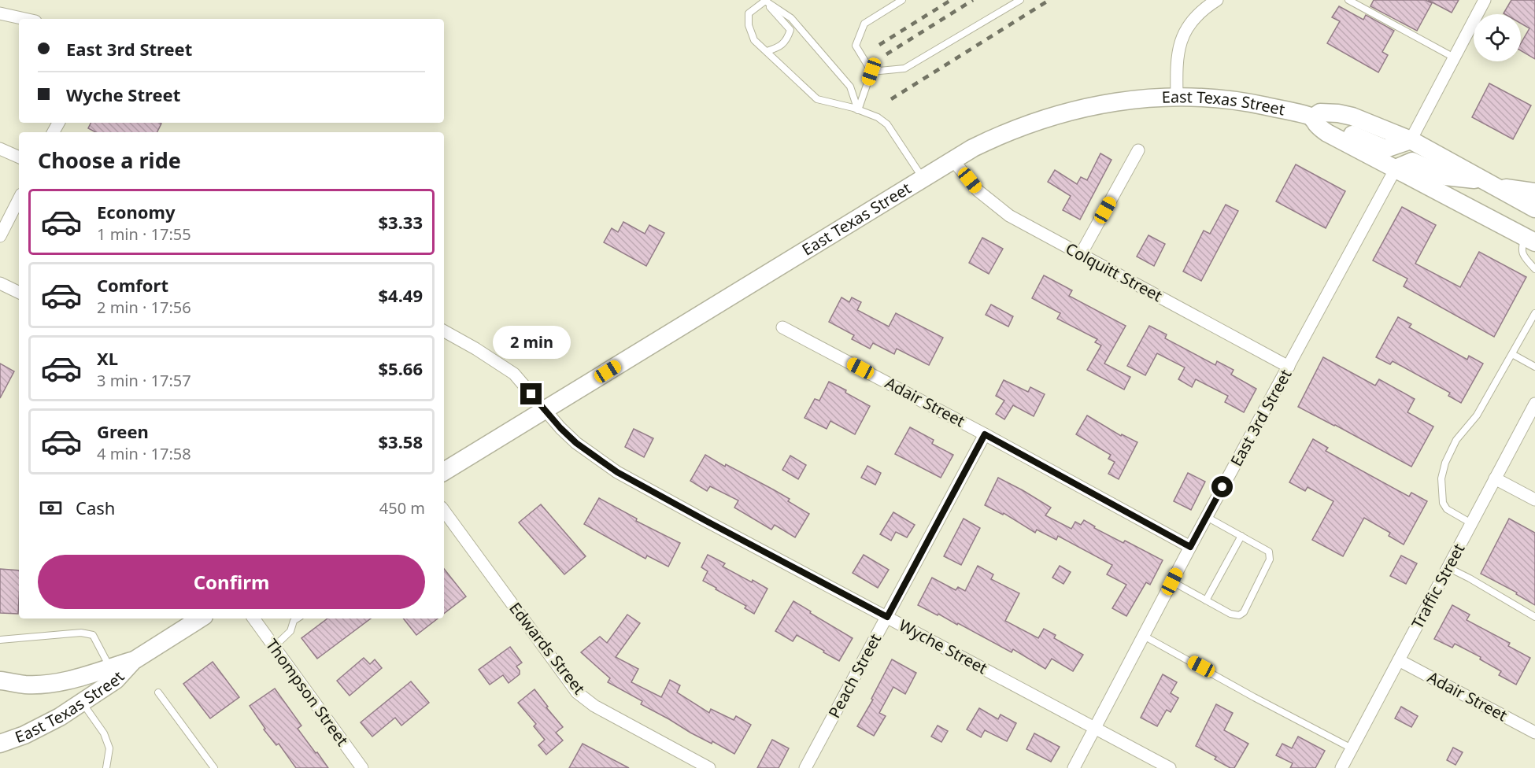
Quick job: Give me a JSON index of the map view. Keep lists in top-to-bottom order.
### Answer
{
  "streets": {
    "main road": ["East Texas Street"],
    "street": [
      "Colquitt Street",
      "Adair Street",
      "East 3rd Street",
      "Traffic Street",
      "Wyche Street",
      "Edwards Street",
      "Peach Street",
      "Thompson Street"
    ]
  },
  "crossings": [
    ["East Texas Street", "Colquitt Street"],
    ["East Texas Street", "East 3rd Street"],
    ["East Texas Street", "Wyche Street"],
    ["Colquitt Street", "East 3rd Street"],
    ["Adair Street", "East 3rd Street"],
    ["Adair Street", "Traffic Street"],
    ["Adair Street", "Peach Street"],
    ["East 3rd Street", "Wyche Street"],
    ["Wyche Street", "Peach Street"]
  ],
  "page": {
    "banner": ["East 3rd Street", "Wyche Street"],
    "heading": "Choose a ride",
    "list": [
      {
        "name": "Economy",
        "note": "1 min · 17:55",
        "value": "$3.33"
      },
      {
        "name": "Comfort",
        "note": "2 min · 17:56",
        "value": "$4.49"
      },
      {
        "name": "XL",
        "note": "3 min · 17:57",
        "value": "$5.66"
      },
      {
        "name": "Green",
        "note": "4 min · 17:58",
        "value": "$3.58"
      }
    ],
    "bubble": "2 min",
    "pay": ["Cash", "450 m"],
    "buttons": "Confirm"
  }
}
